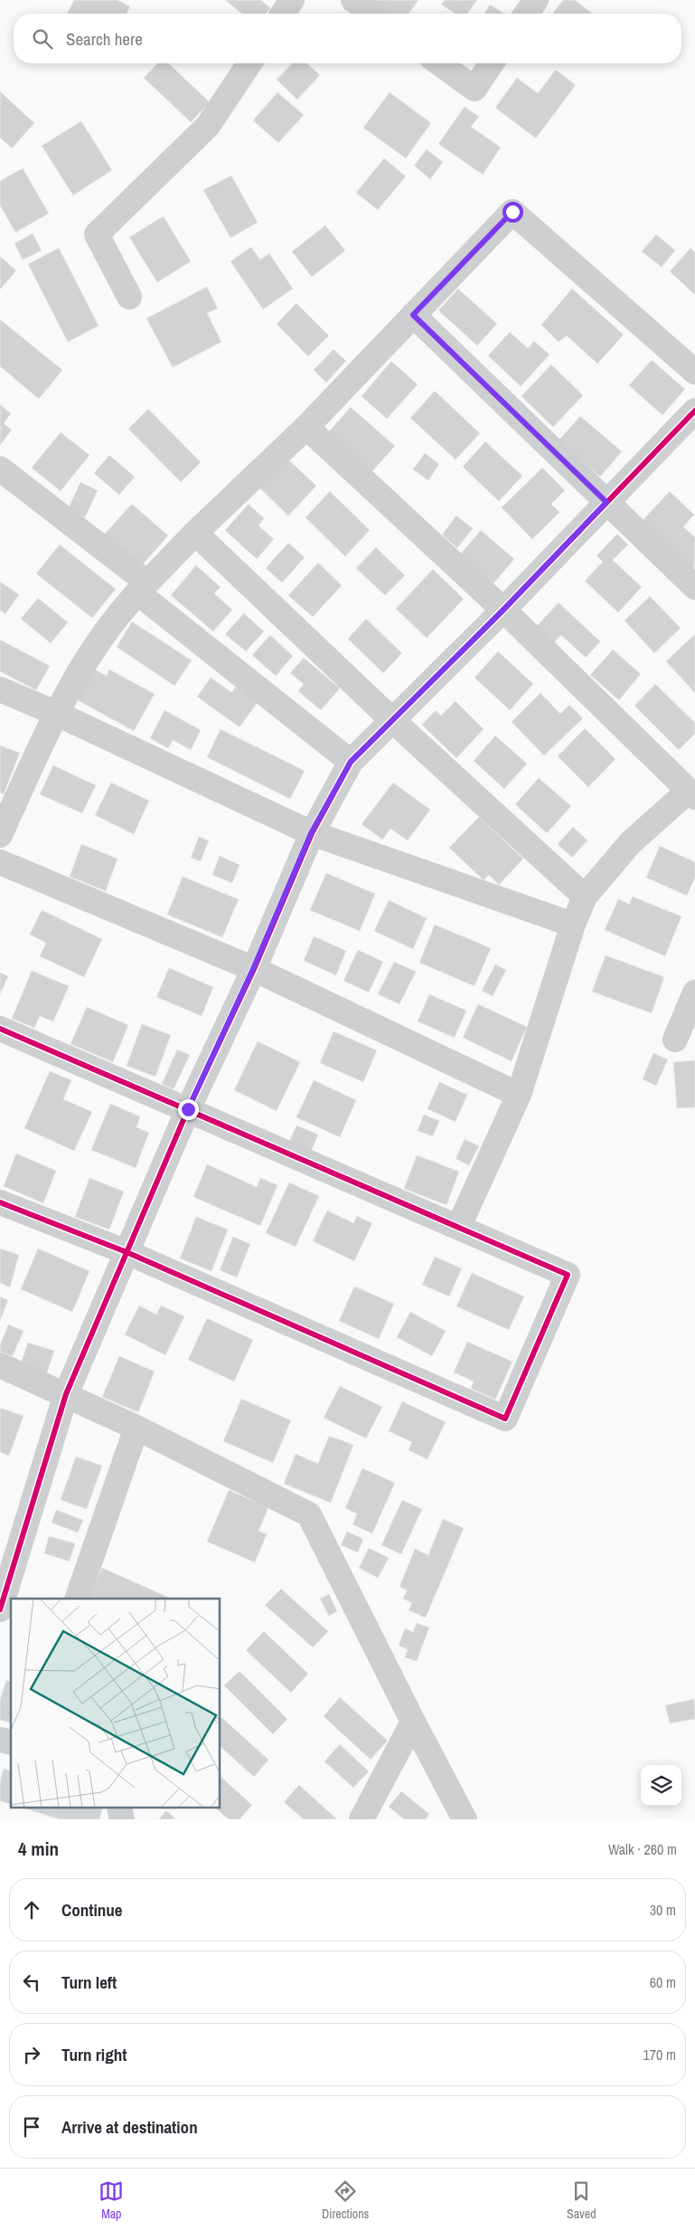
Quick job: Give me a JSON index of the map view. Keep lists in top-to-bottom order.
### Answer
{
  "page": {
    "search": "Search here",
    "heading": ["4 min", "Walk · 260 m"],
    "list": [
      ["Continue", "30 m"],
      ["Turn left", "60 m"],
      ["Turn right", "170 m"],
      "Arrive at destination"
    ],
    "nav": ["Map", "Directions", "Saved"]
  }
}
